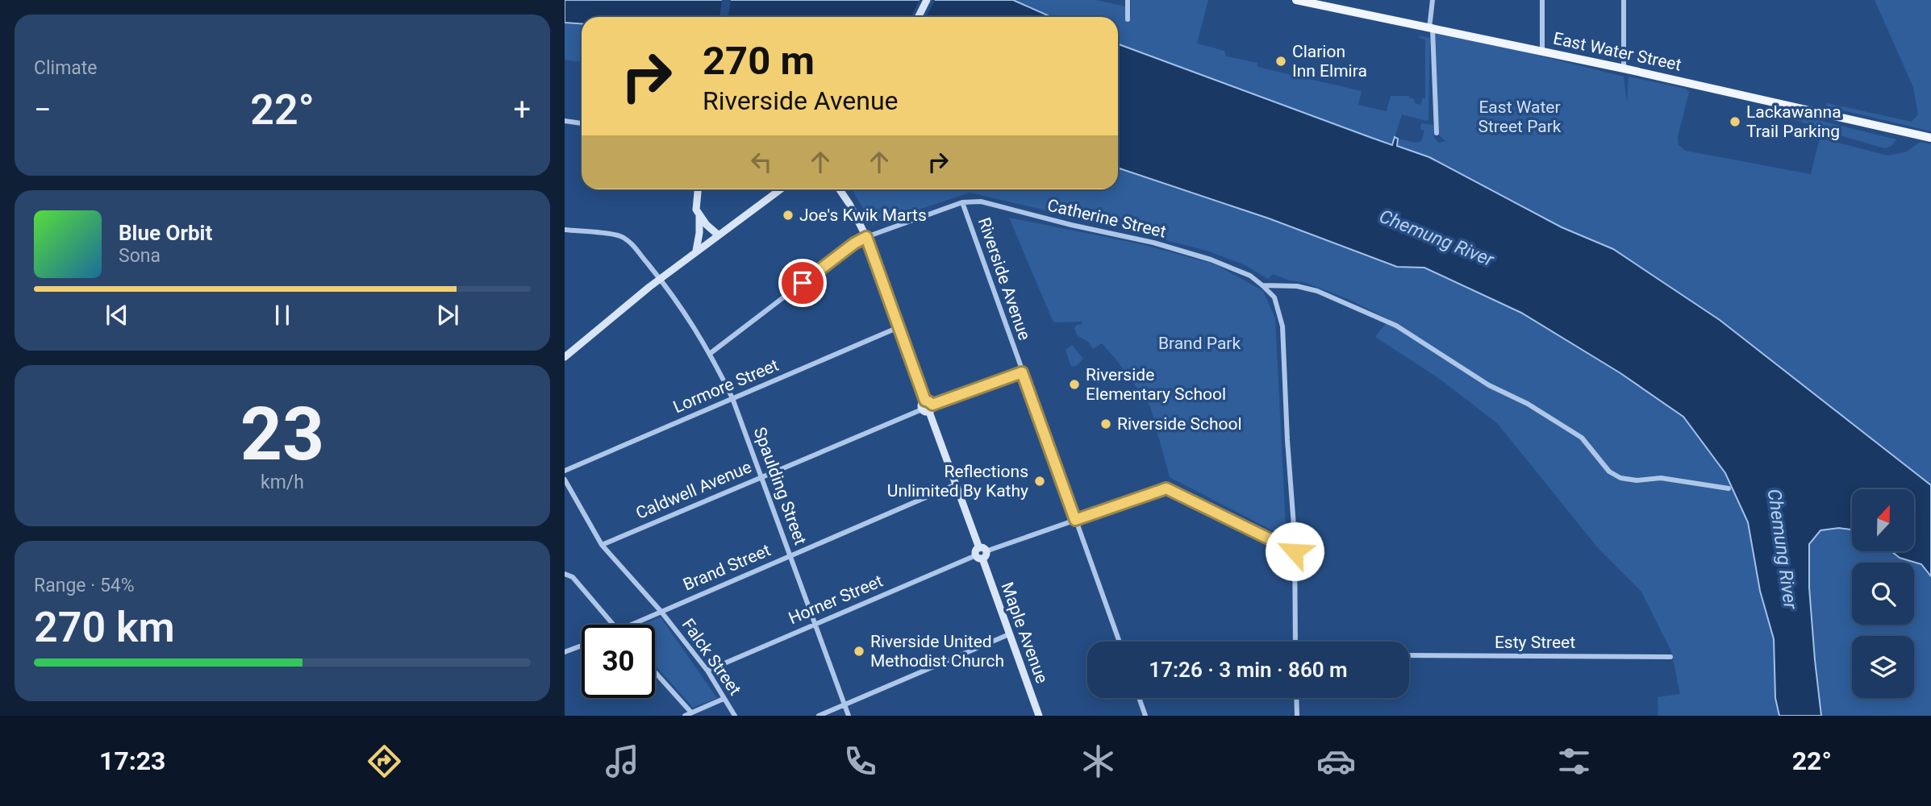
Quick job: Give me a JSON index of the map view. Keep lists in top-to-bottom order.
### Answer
{
  "streets": {
    "main road": ["East Water Street", "Maple Avenue"],
    "street": [
      "Catherine Street",
      "Riverside Avenue",
      "Lormore Street",
      "Spaulding Street",
      "Caldwell Avenue",
      "Brand Street",
      "Horner Street",
      "Esty Street",
      "Falck Street"
    ]
  },
  "crossings": [
    ["Catherine Street", "Riverside Avenue"],
    ["Catherine Street", "Spaulding Street"],
    ["Catherine Street", "Horner Street"],
    ["Catherine Street", "Maple Avenue"],
    ["Riverside Avenue", "Caldwell Avenue"],
    ["Riverside Avenue", "Horner Street"],
    ["Lormore Street", "Spaulding Street"],
    ["Lormore Street", "Maple Avenue"],
    ["Spaulding Street", "Caldwell Avenue"],
    ["Spaulding Street", "Brand Street"],
    ["Spaulding Street", "Horner Street"],
    ["Caldwell Avenue", "Maple Avenue"],
    ["Caldwell Avenue", "Falck Street"],
    ["Brand Street", "Maple Avenue"],
    ["Brand Street", "Falck Street"],
    ["Horner Street", "Maple Avenue"],
    ["Horner Street", "Falck Street"]
  ],
  "water": ["Chemung River"],
  "parks": ["East Water Street Park", "Brand Park"],
  "places": [
    "Clarion Inn Elmira",
    "Lackawanna Trail Parking",
    "Joe's Kwik Marts",
    "Riverside Elementary School",
    "Riverside School",
    "Reflections Unlimited By Kathy",
    "Riverside United Methodist Church"
  ],
  "north": "top",
  "page": {
    "tile": [
      "Climate",
      ["23", "km/h"],
      ["Range · 54%", "270 km"]
    ],
    "turn": ["270 m", "Riverside Avenue"],
    "heat": ["−", "22°", "+"],
    "song": ["Blue Orbit", "Sona"],
    "limit": "30",
    "trip": "17:26 · 3 min · 860 m",
    "tabs": ["17:23", "22°"]
  }
}
